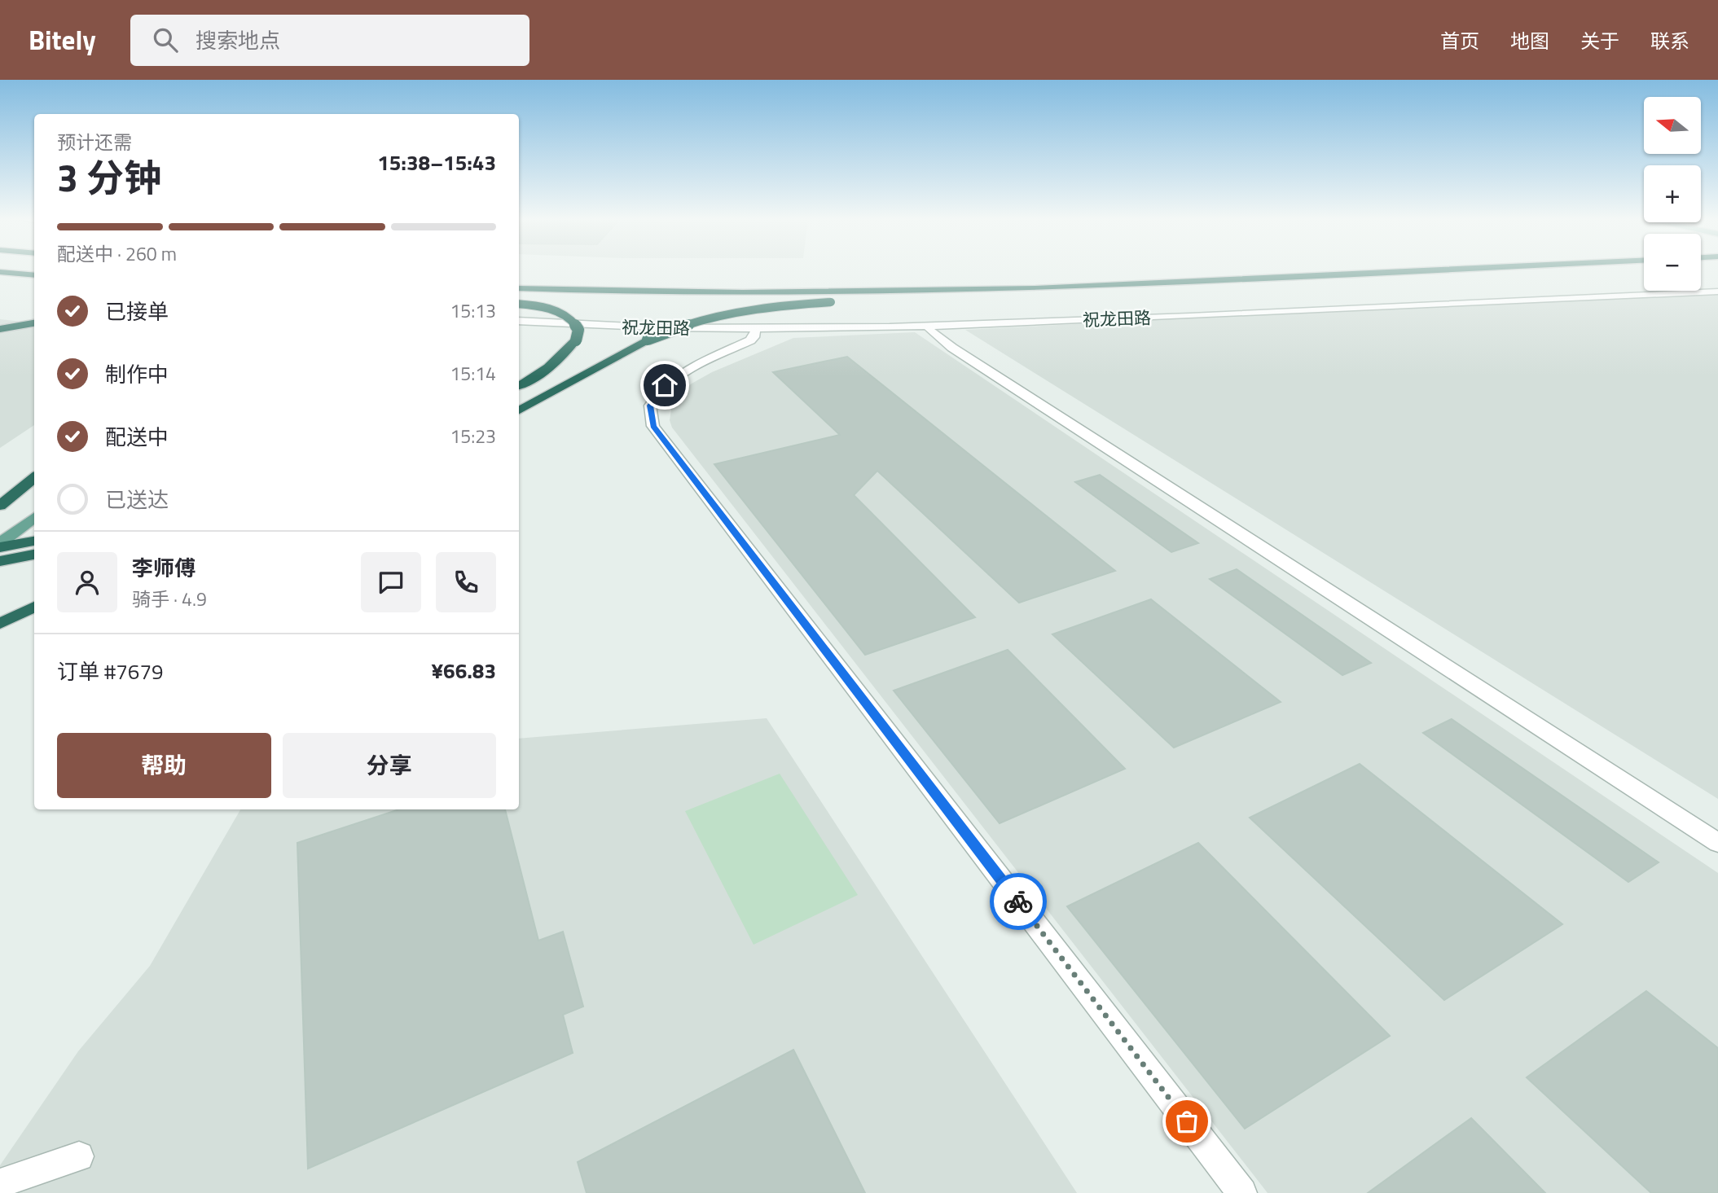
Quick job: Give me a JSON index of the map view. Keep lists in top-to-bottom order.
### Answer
{
  "streets": {
    "street": ["祝龙田路"]
  },
  "north": "left",
  "page": {
    "header": "Bitely",
    "search": "搜索地点",
    "nav": [
      "首页",
      "地图",
      "关于",
      "联系"
    ],
    "map_buttons": ["+", "−"],
    "heading": ["3 分钟", "预计还需", "15:38–15:43"],
    "panel": [
      "李师傅",
      "骑手 · 4.9",
      "订单 #7679",
      "¥66.83"
    ],
    "bar": "配送中 · 260 m",
    "list": [
      ["已接单", "15:13"],
      ["制作中", "15:14"],
      ["配送中", "15:23"],
      "已送达"
    ],
    "buttons": ["帮助", "分享"]
  }
}
